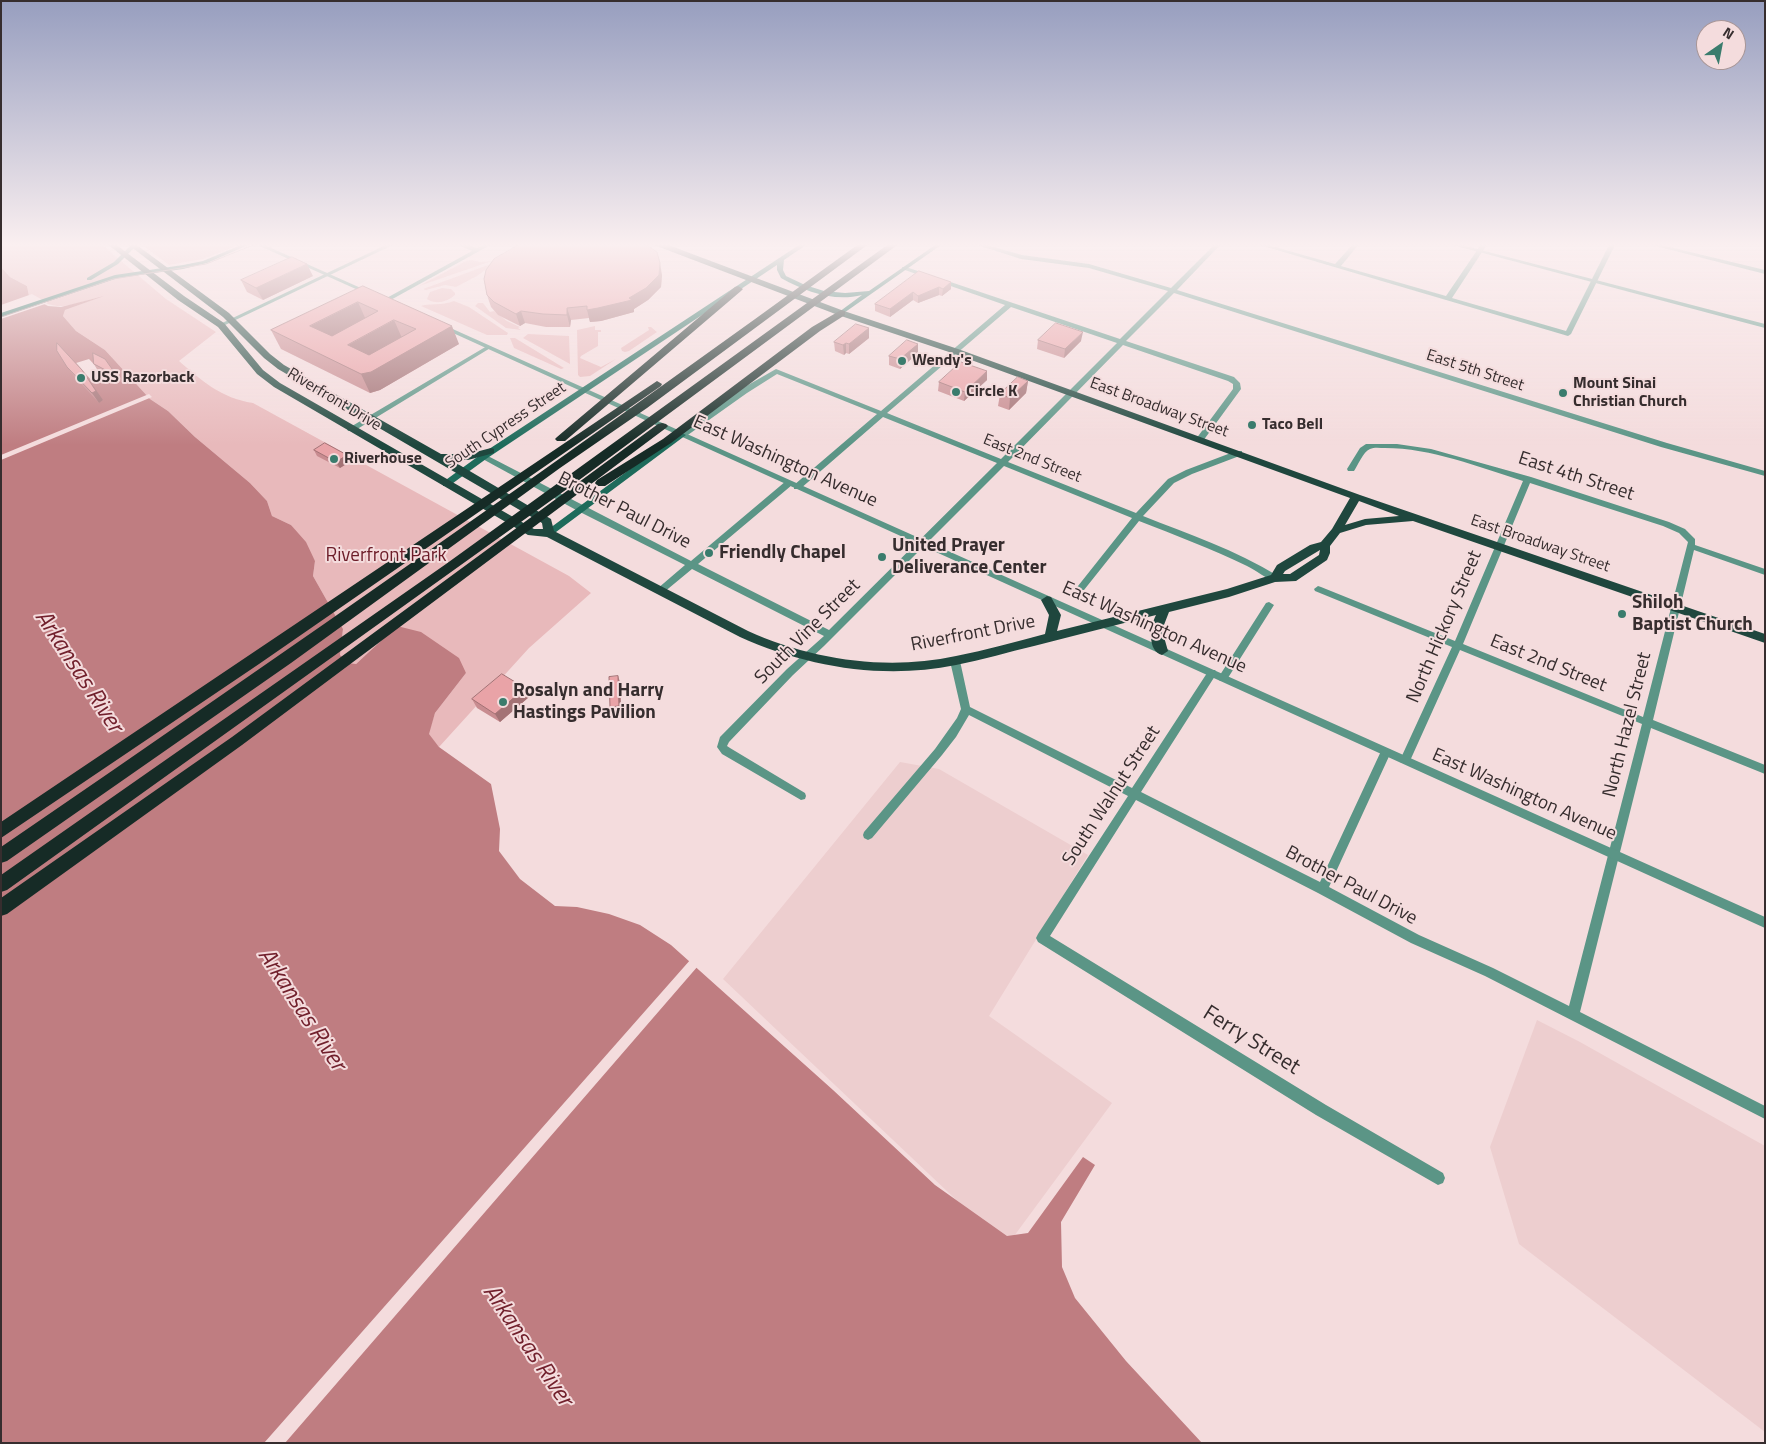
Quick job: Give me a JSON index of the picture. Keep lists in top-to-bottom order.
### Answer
{
  "streets": {
    "main road": ["Riverfront Drive", "East Broadway Street", "South Cypress Street"],
    "street": [
      "East 5th Street",
      "East 2nd Street",
      "East Washington Avenue",
      "East 4th Street",
      "Brother Paul Drive",
      "North Hickory Street",
      "South Vine Street",
      "North Hazel Street",
      "South Walnut Street",
      "Ferry Street"
    ]
  },
  "crossings": [
    ["Riverfront Drive", "East Broadway Street"],
    ["Riverfront Drive", "South Cypress Street"],
    ["Riverfront Drive", "East 2nd Street"],
    ["Riverfront Drive", "East Washington Avenue"],
    ["Riverfront Drive", "South Vine Street"],
    ["East Broadway Street", "North Hickory Street"],
    ["East Broadway Street", "South Vine Street"],
    ["East Broadway Street", "North Hazel Street"],
    ["South Cypress Street", "East Washington Avenue"],
    ["South Cypress Street", "Brother Paul Drive"],
    ["East 2nd Street", "East Washington Avenue"],
    ["East 2nd Street", "North Hickory Street"],
    ["East 2nd Street", "South Vine Street"],
    ["East 2nd Street", "North Hazel Street"],
    ["East Washington Avenue", "North Hickory Street"],
    ["East Washington Avenue", "South Vine Street"],
    ["East Washington Avenue", "North Hazel Street"],
    ["East Washington Avenue", "South Walnut Street"],
    ["East 4th Street", "North Hickory Street"],
    ["East 4th Street", "North Hazel Street"],
    ["Brother Paul Drive", "South Vine Street"],
    ["Brother Paul Drive", "North Hazel Street"],
    ["Brother Paul Drive", "South Walnut Street"],
    ["South Walnut Street", "Ferry Street"]
  ],
  "water": ["Arkansas River"],
  "parks": ["Riverfront Park"],
  "places": [
    "Wendy's",
    "USS Razorback",
    "Circle K",
    "Mount Sinai Christian Church",
    "Taco Bell",
    "Riverhouse",
    "Friendly Chapel",
    "United Prayer Deliverance Center",
    "Shiloh Baptist Church",
    "Rosalyn and Harry Hastings Pavilion"
  ],
  "north": "top right"
}
